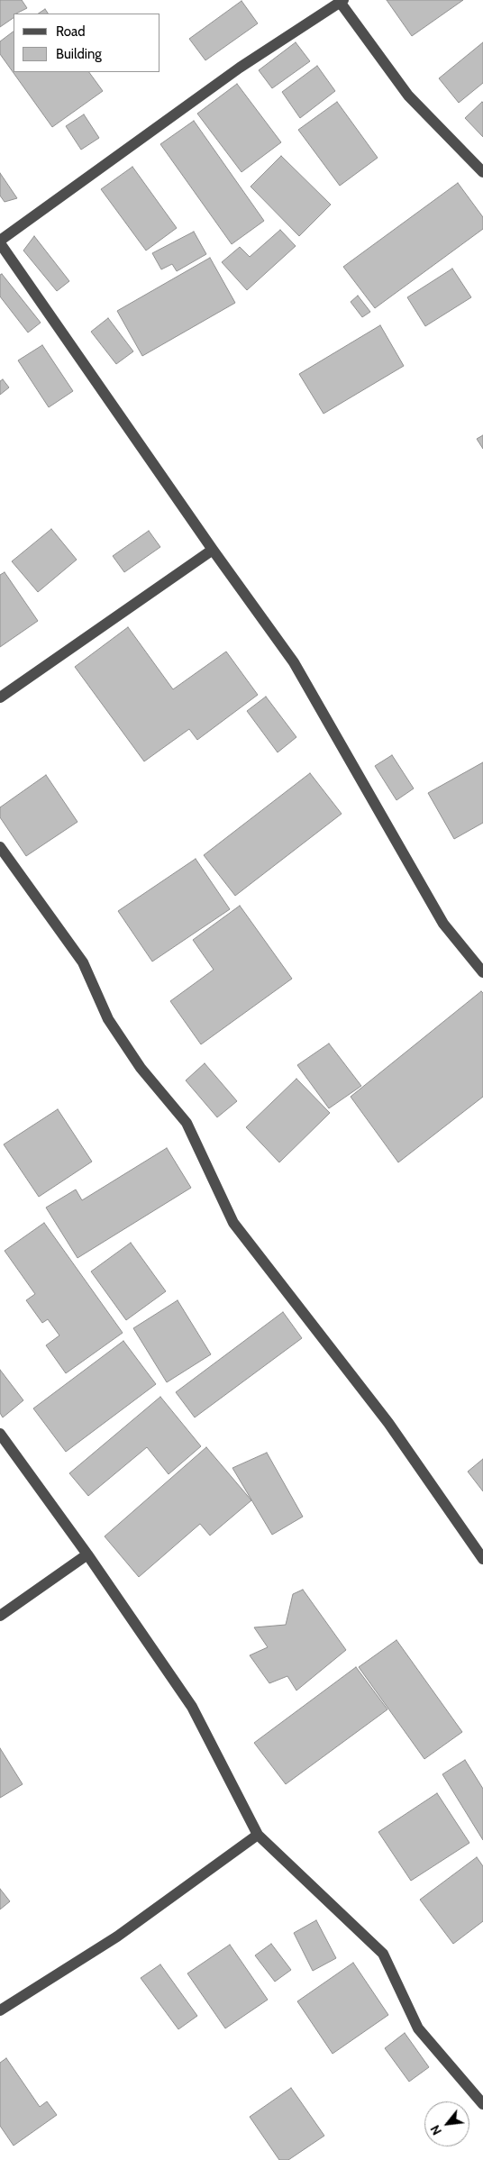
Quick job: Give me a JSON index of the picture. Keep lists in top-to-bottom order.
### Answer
{
  "legend": ["Road", "Building"],
  "north": "bottom left"
}
